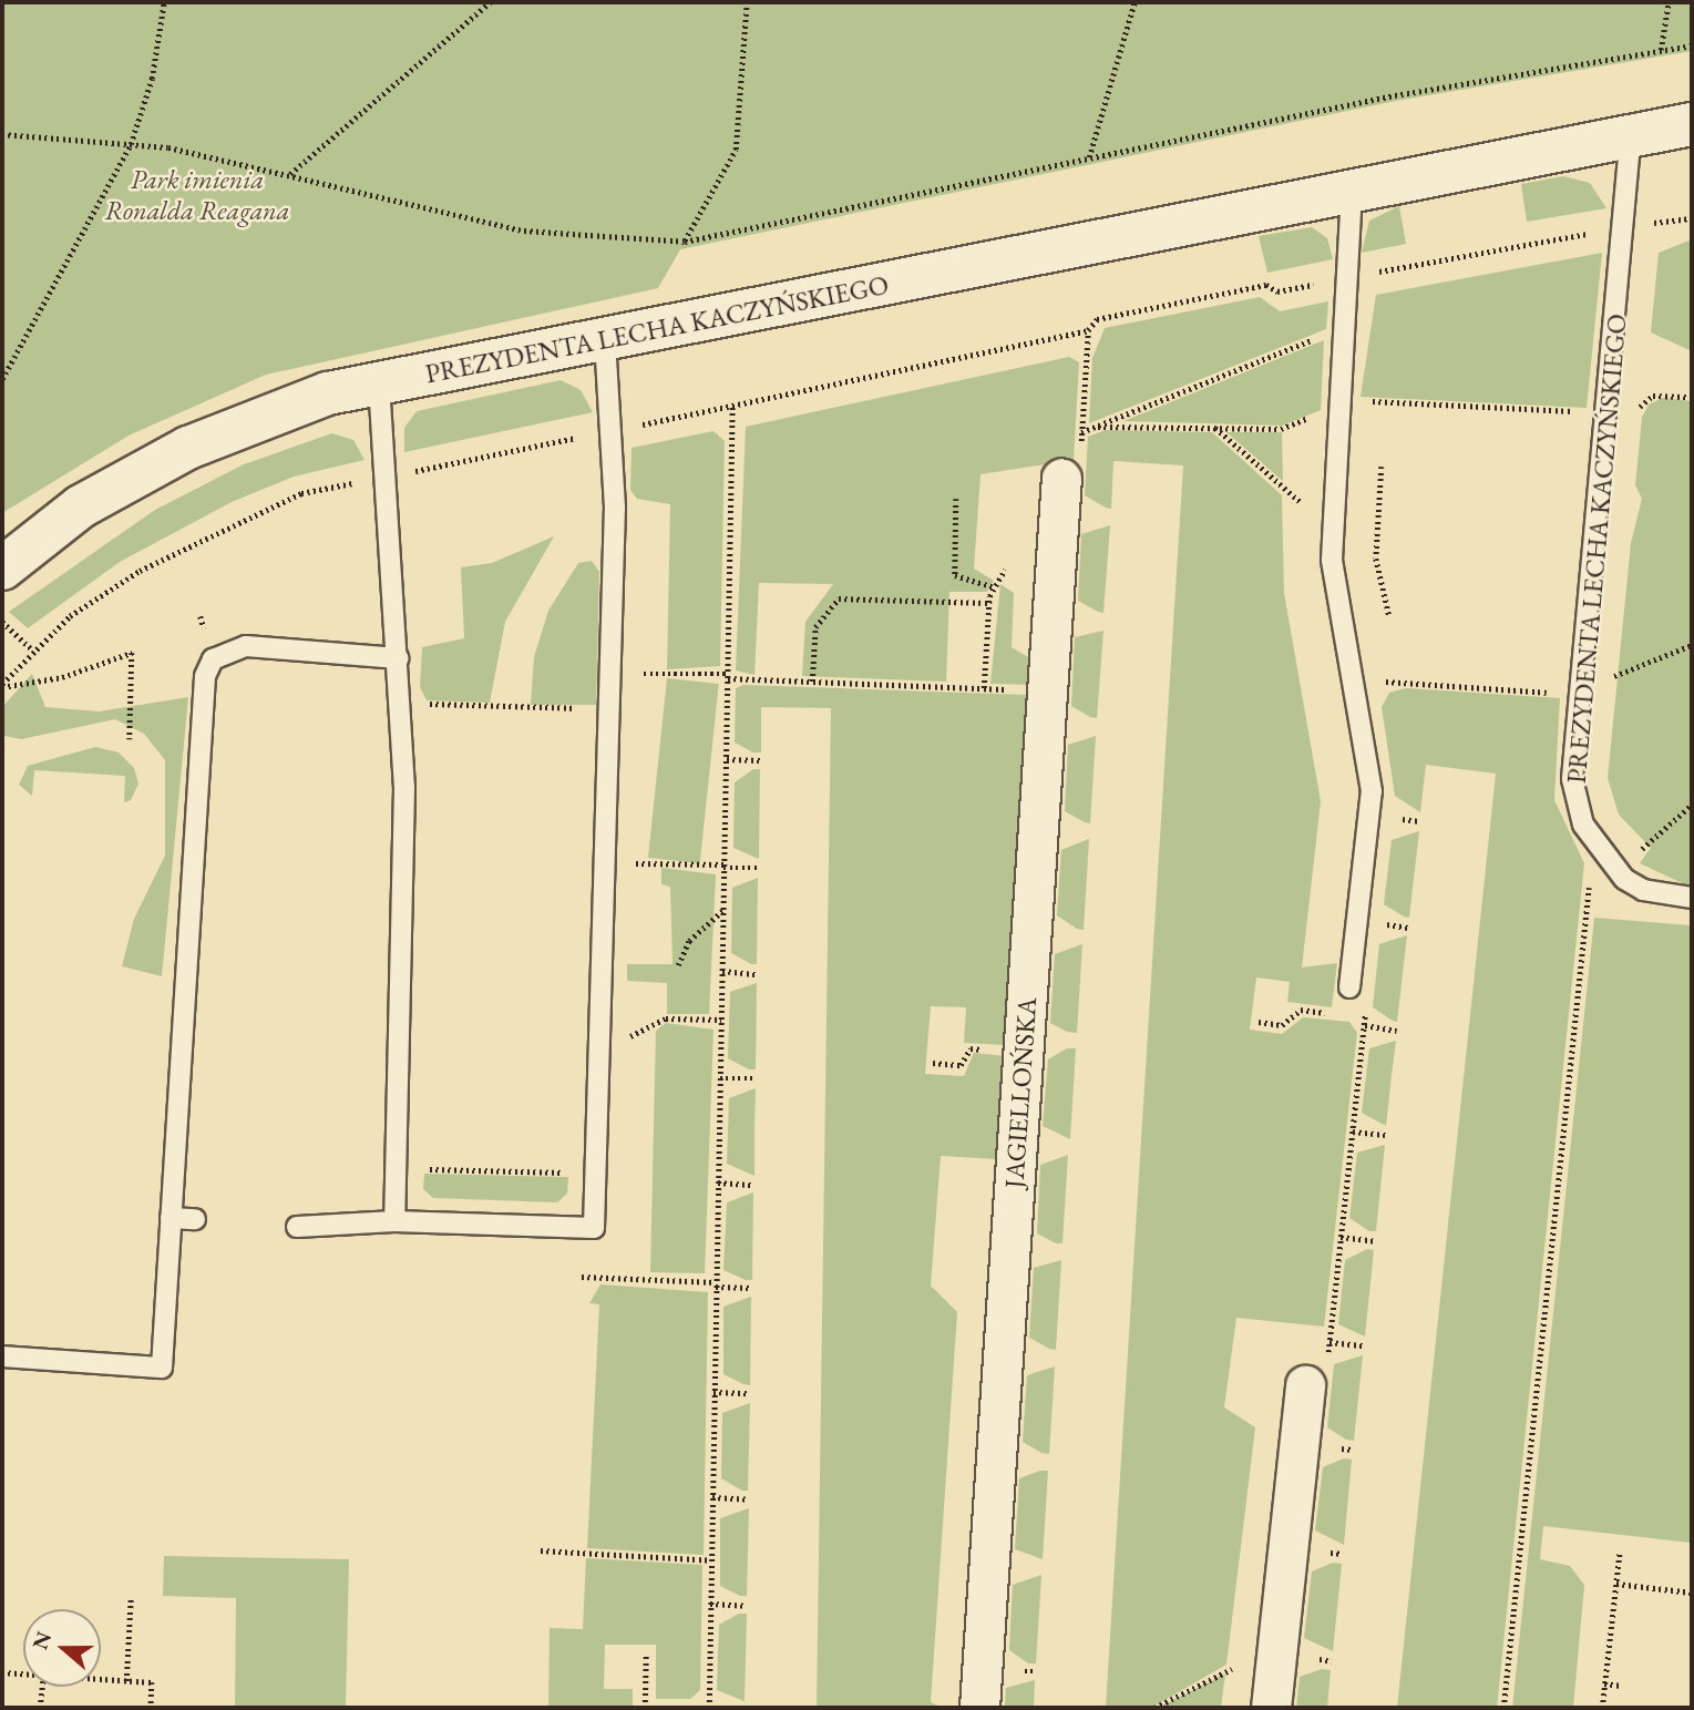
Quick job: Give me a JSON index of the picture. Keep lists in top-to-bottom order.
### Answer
{
  "streets": {
    "street": ["PREZYDENTA LECHA KACZYŃSKIEGO", "JAGIELLOŃSKA"]
  },
  "parks": ["Park imienia Ronalda Reagana"],
  "north": "left"
}
